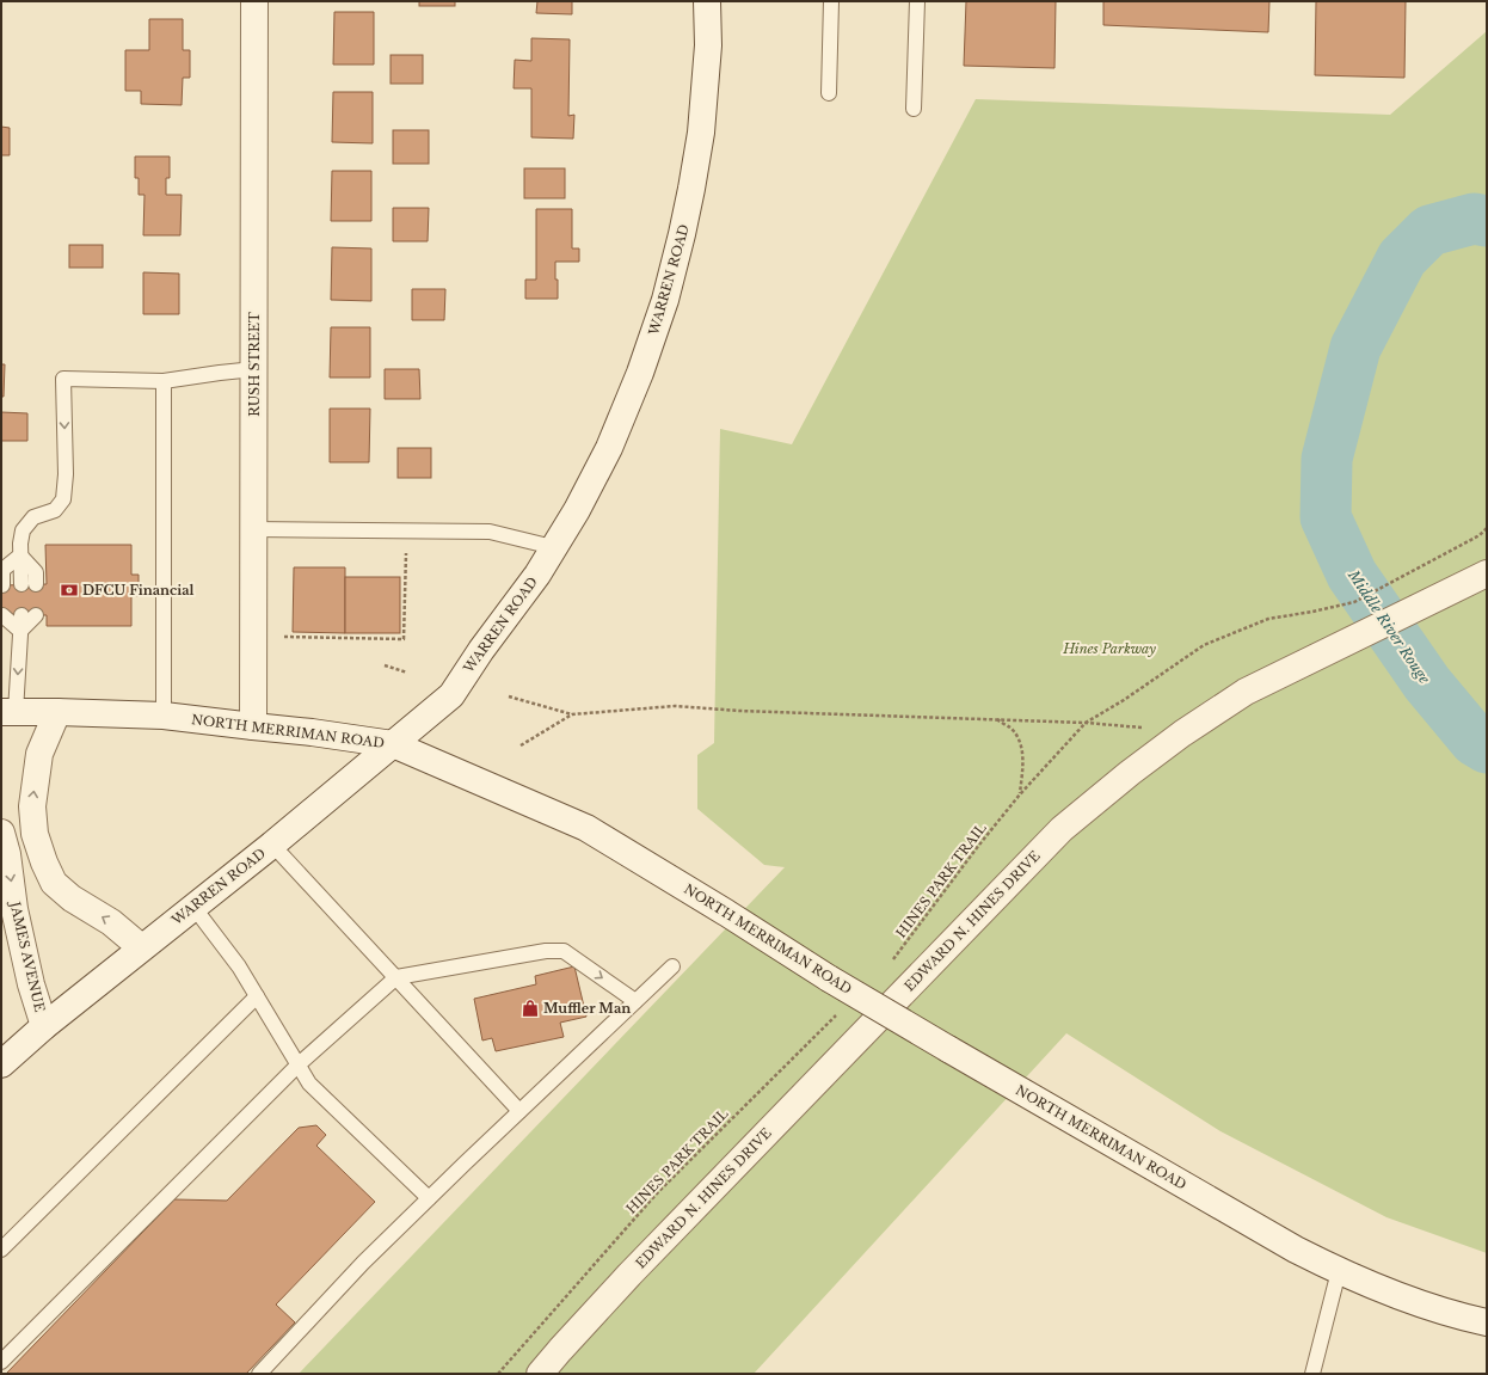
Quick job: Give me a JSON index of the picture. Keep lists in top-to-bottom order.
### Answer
{
  "streets": {
    "main road": [
      "WARREN ROAD",
      "RUSH STREET",
      "NORTH MERRIMAN ROAD",
      "EDWARD N. HINES DRIVE",
      "JAMES AVENUE"
    ],
    "path": ["HINES PARK TRAIL"]
  },
  "crossings": [
    ["WARREN ROAD", "NORTH MERRIMAN ROAD"],
    ["WARREN ROAD", "JAMES AVENUE"],
    ["RUSH STREET", "NORTH MERRIMAN ROAD"]
  ],
  "one_way": ["JAMES AVENUE"],
  "water": ["Middle River Rouge"],
  "parks": ["Hines Parkway"],
  "places": {
    "bank": ["DFCU Financial"],
    "shop": ["Muffler Man"]
  }
}
